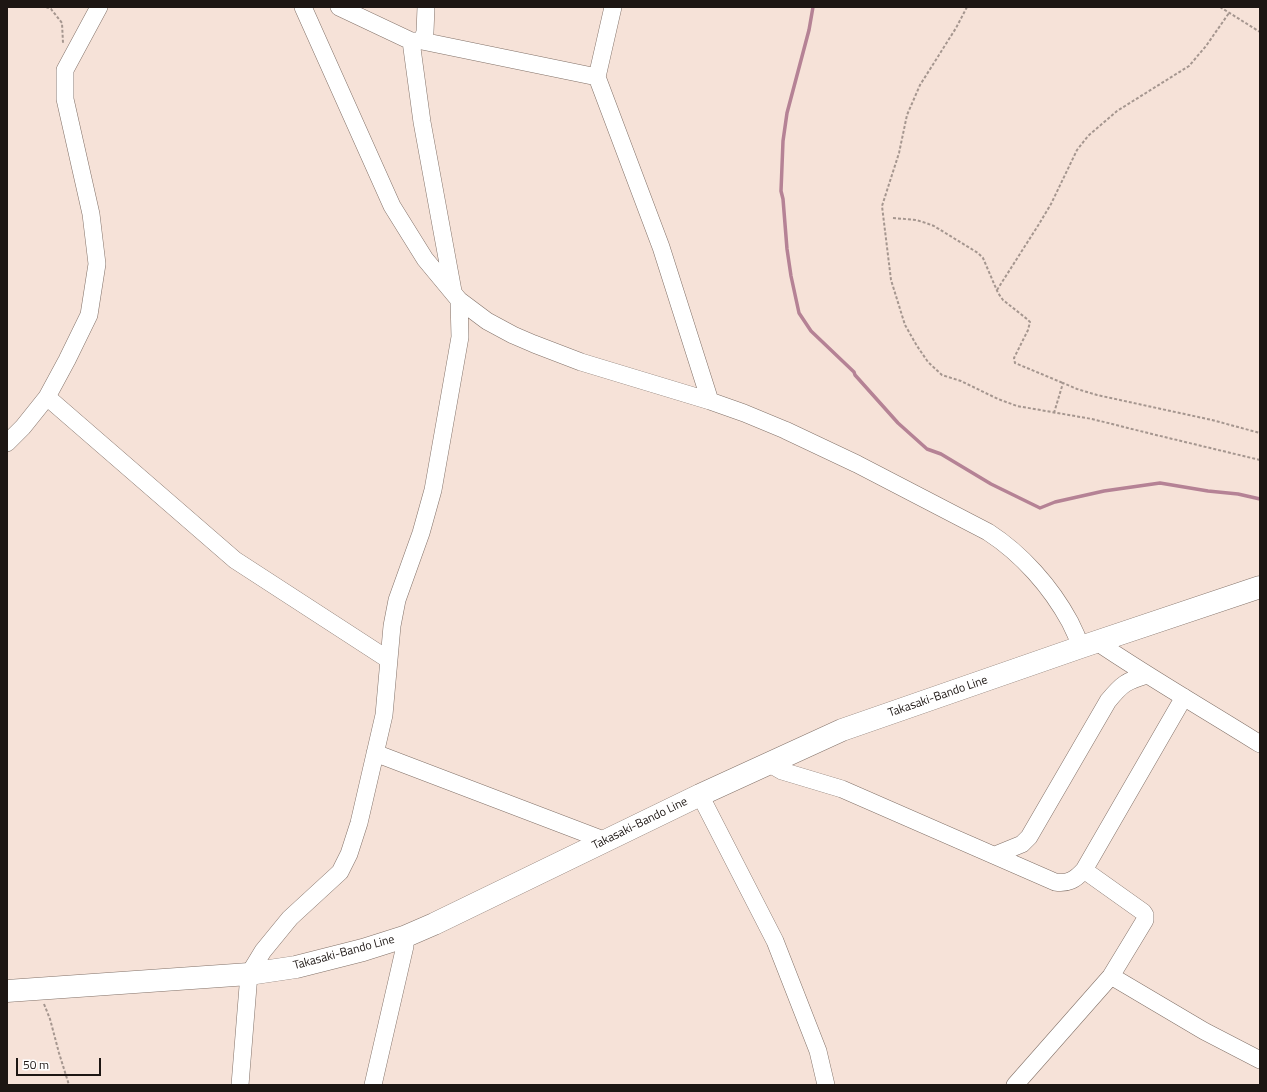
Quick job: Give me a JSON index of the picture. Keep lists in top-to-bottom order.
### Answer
{
  "streets": {
    "main road": ["Takasaki-Bando Line"]
  },
  "scale_bar": "50 m"
}
